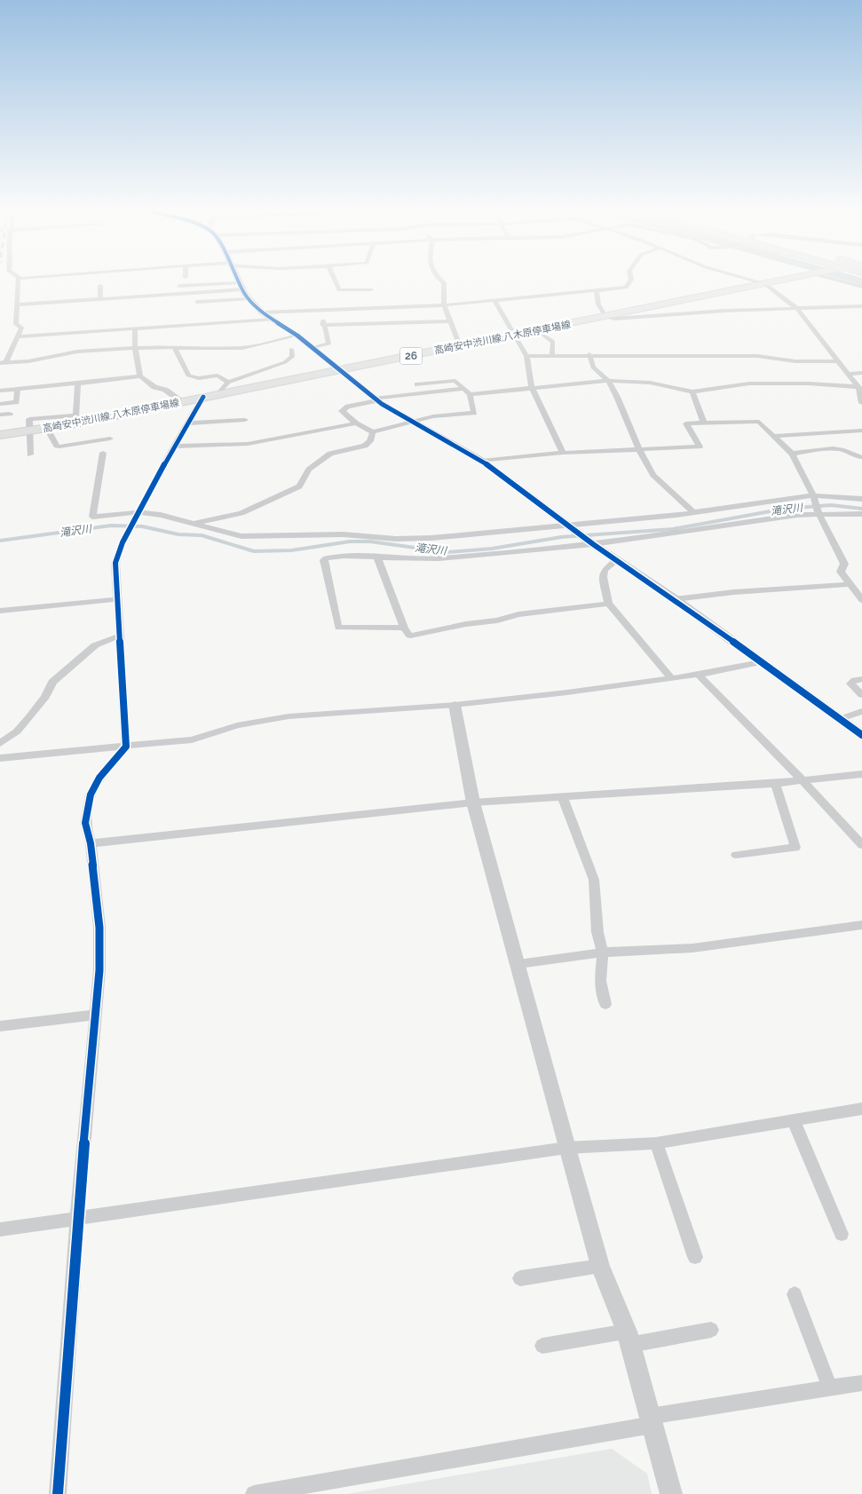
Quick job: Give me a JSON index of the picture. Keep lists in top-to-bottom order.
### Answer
{
  "streets": {
    "main road": ["高崎安中渋川線;八木原停車場線", "26"]
  },
  "water": ["滝沢川"]
}
